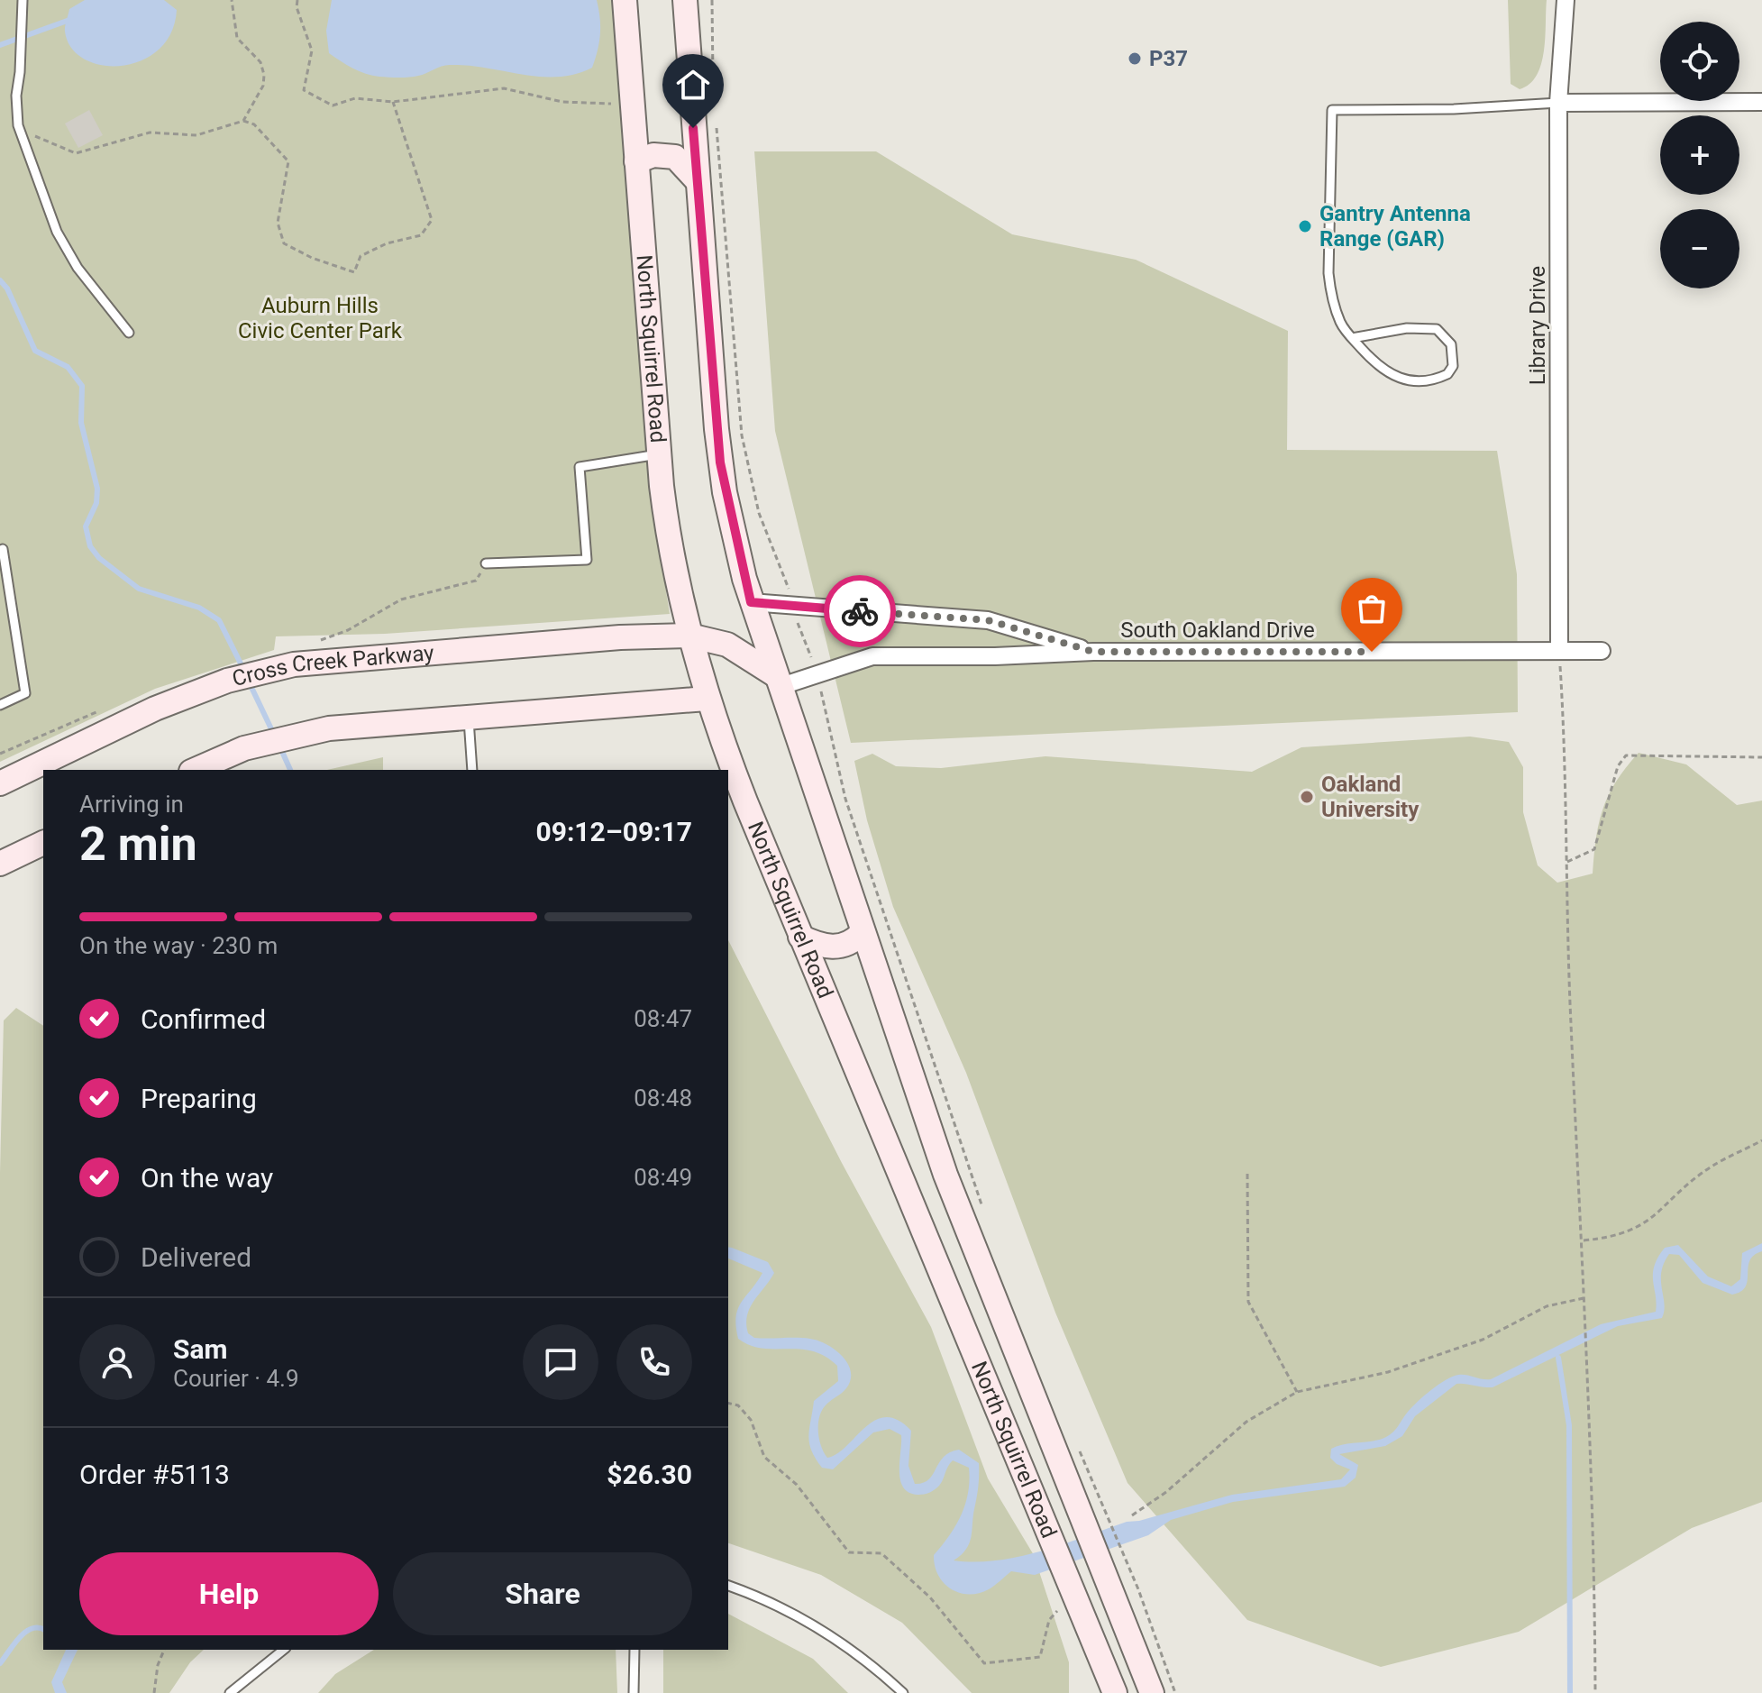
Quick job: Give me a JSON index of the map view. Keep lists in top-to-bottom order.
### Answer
{
  "streets": {
    "main road": ["North Squirrel Road", "Cross Creek Parkway"],
    "street": ["Library Drive", "South Oakland Drive"]
  },
  "crossings": [
    ["Library Drive", "South Oakland Drive"],
    ["North Squirrel Road", "South Oakland Drive"],
    ["North Squirrel Road", "Cross Creek Parkway"],
    ["South Oakland Drive", "Cross Creek Parkway"]
  ],
  "parks": ["Auburn Hills Civic Center Park"],
  "places": ["P37", "Gantry Antenna Range (GAR)", "Oakland University"],
  "page": {
    "map_buttons": ["+", "−"],
    "heading": ["2 min", "Arriving in", "09:12–09:17"],
    "panel": [
      "Sam",
      "Courier · 4.9",
      "Order #5113",
      "$26.30"
    ],
    "bar": "On the way · 230 m",
    "list": [
      ["Confirmed", "08:47"],
      ["Preparing", "08:48"],
      ["On the way", "08:49"],
      "Delivered"
    ],
    "buttons": ["Help", "Share"]
  }
}
